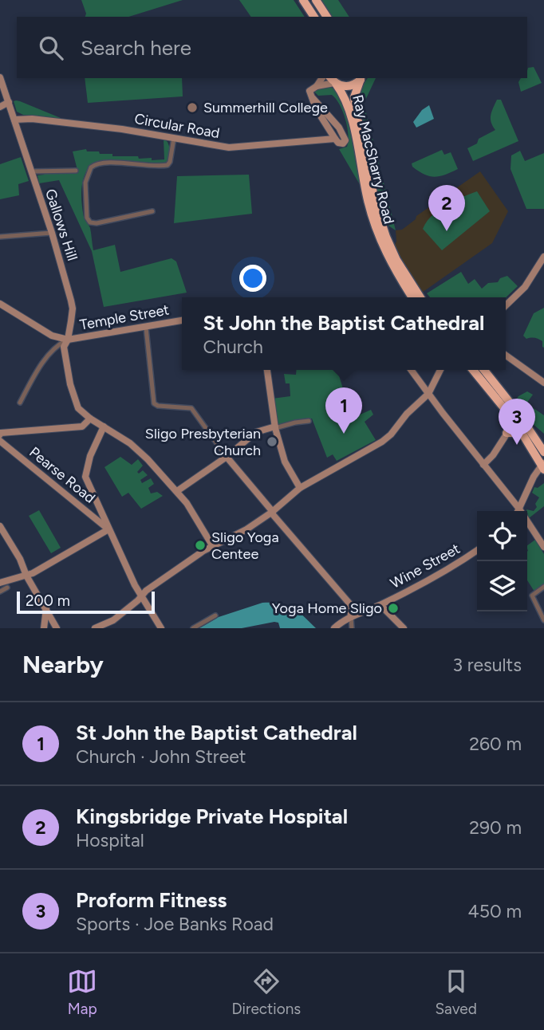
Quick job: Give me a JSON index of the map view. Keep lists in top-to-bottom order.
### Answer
{
  "streets": {
    "highway": ["Ray MacSharry Road"],
    "street": [
      "Circular Road",
      "Gallows Hill",
      "Temple Street",
      "Pearse Road",
      "Wine Street"
    ]
  },
  "crossings": [
    ["Circular Road", "Gallows Hill"],
    ["Gallows Hill", "Temple Street"]
  ],
  "places": [
    "Summerhill College",
    "Sligo Presbyterian Church",
    "Sligo Yoga Centee",
    "Yoga Home Sligo"
  ],
  "scale_bar": "200 m",
  "page": {
    "search": "Search here",
    "pins": ["2", "1", "3"],
    "popup": ["St John the Baptist Cathedral", "Church"],
    "scale": "200 m",
    "heading": ["Nearby", "3 results"],
    "list": [
      {
        "mark": "1",
        "name": "St John the Baptist Cathedral",
        "note": "Church · John Street",
        "value": "260 m"
      },
      {
        "mark": "2",
        "name": "Kingsbridge Private Hospital",
        "note": "Hospital",
        "value": "290 m"
      },
      {
        "mark": "3",
        "name": "Proform Fitness",
        "note": "Sports · Joe Banks Road",
        "value": "450 m"
      }
    ],
    "nav": ["Map", "Directions", "Saved"]
  }
}
